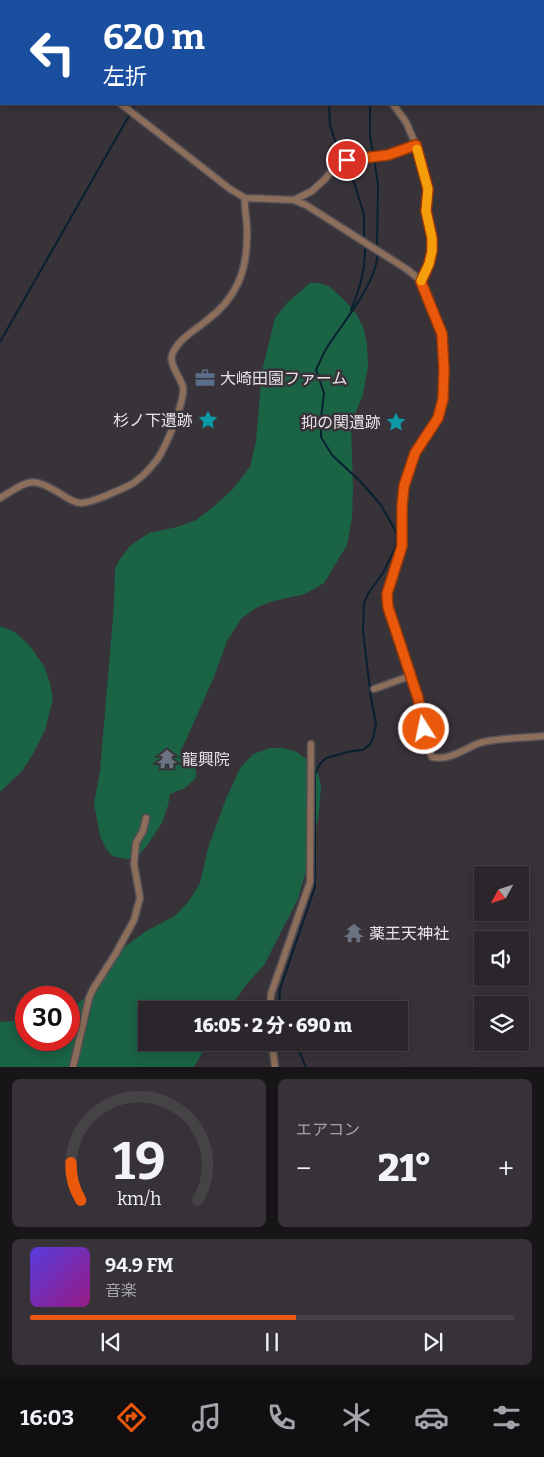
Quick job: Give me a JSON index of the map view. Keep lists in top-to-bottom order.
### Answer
{
  "places": {
    "office": ["大崎田園ファーム"],
    "place": ["杉ノ下遺跡", "抑の関遺跡"],
    "temple": ["龍興院", "薬王天神社"]
  },
  "north": "bottom left",
  "page": {
    "turn": ["620 m", "左折"],
    "limit": "30",
    "trip": "16:05 · 2 分 · 690 m",
    "tile": "エアコン",
    "heat": ["−", "21°", "+"],
    "song": ["94.9 FM", "音楽"],
    "tabs": "16:03",
    "gauge": ["19", "km/h"]
  }
}
